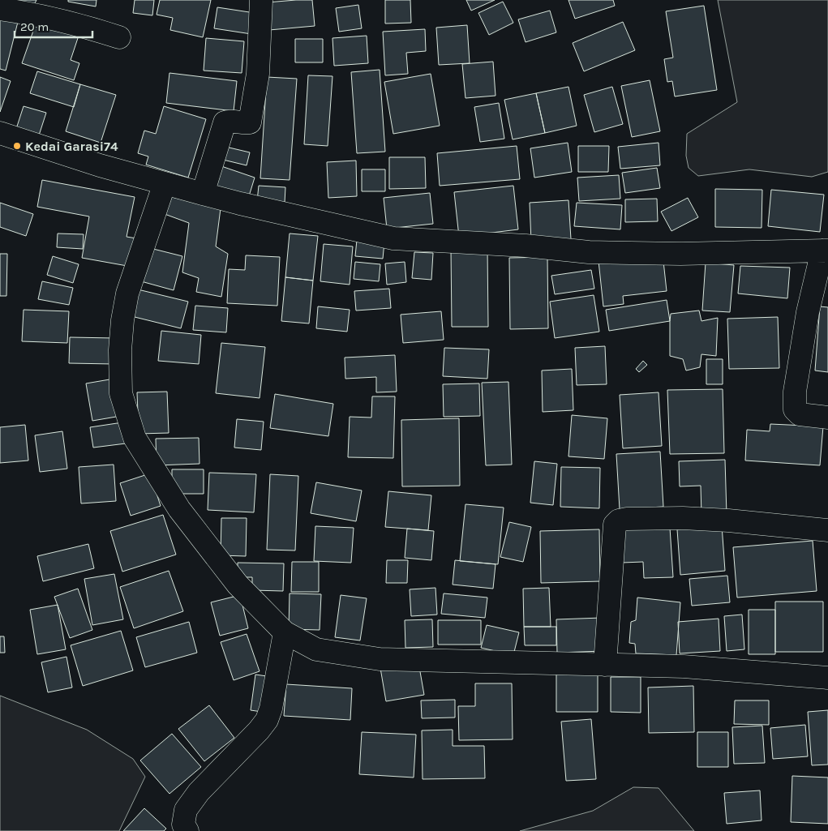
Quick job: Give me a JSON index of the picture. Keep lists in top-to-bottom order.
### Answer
{
  "places": ["Kedai Garasi74"],
  "scale_bar": "20 m"
}
